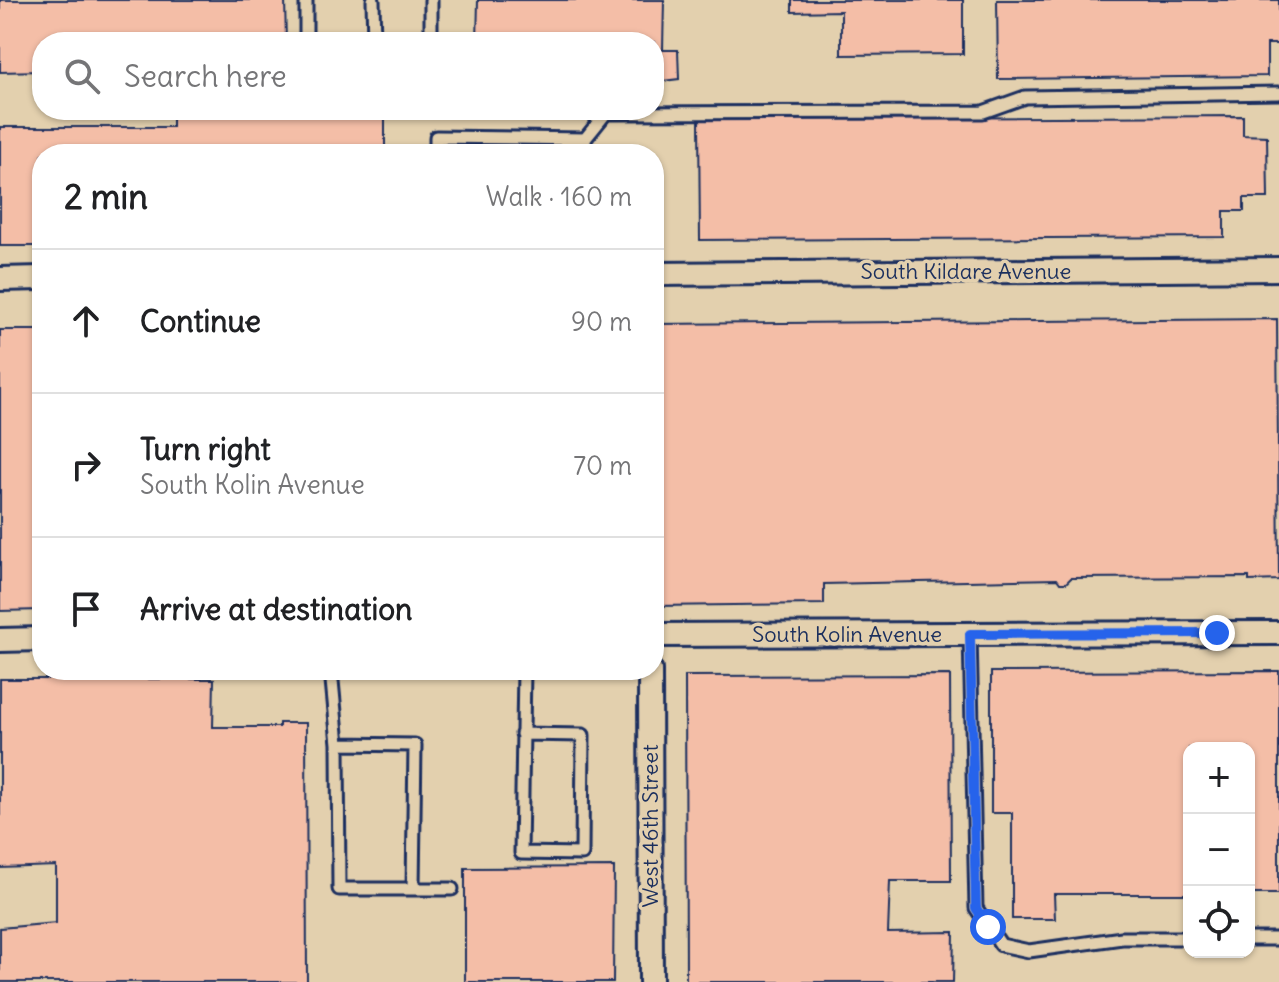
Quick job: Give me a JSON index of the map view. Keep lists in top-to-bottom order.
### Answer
{
  "streets": {
    "street": ["South Kildare Avenue", "South Kolin Avenue", "West 46th Street"]
  },
  "page": {
    "search": "Search here",
    "heading": ["2 min", "Walk · 160 m"],
    "list": [
      ["Continue", "90 m"],
      ["Turn right", "South Kolin Avenue", "70 m"],
      "Arrive at destination"
    ],
    "map_buttons": ["+", "−"]
  }
}
